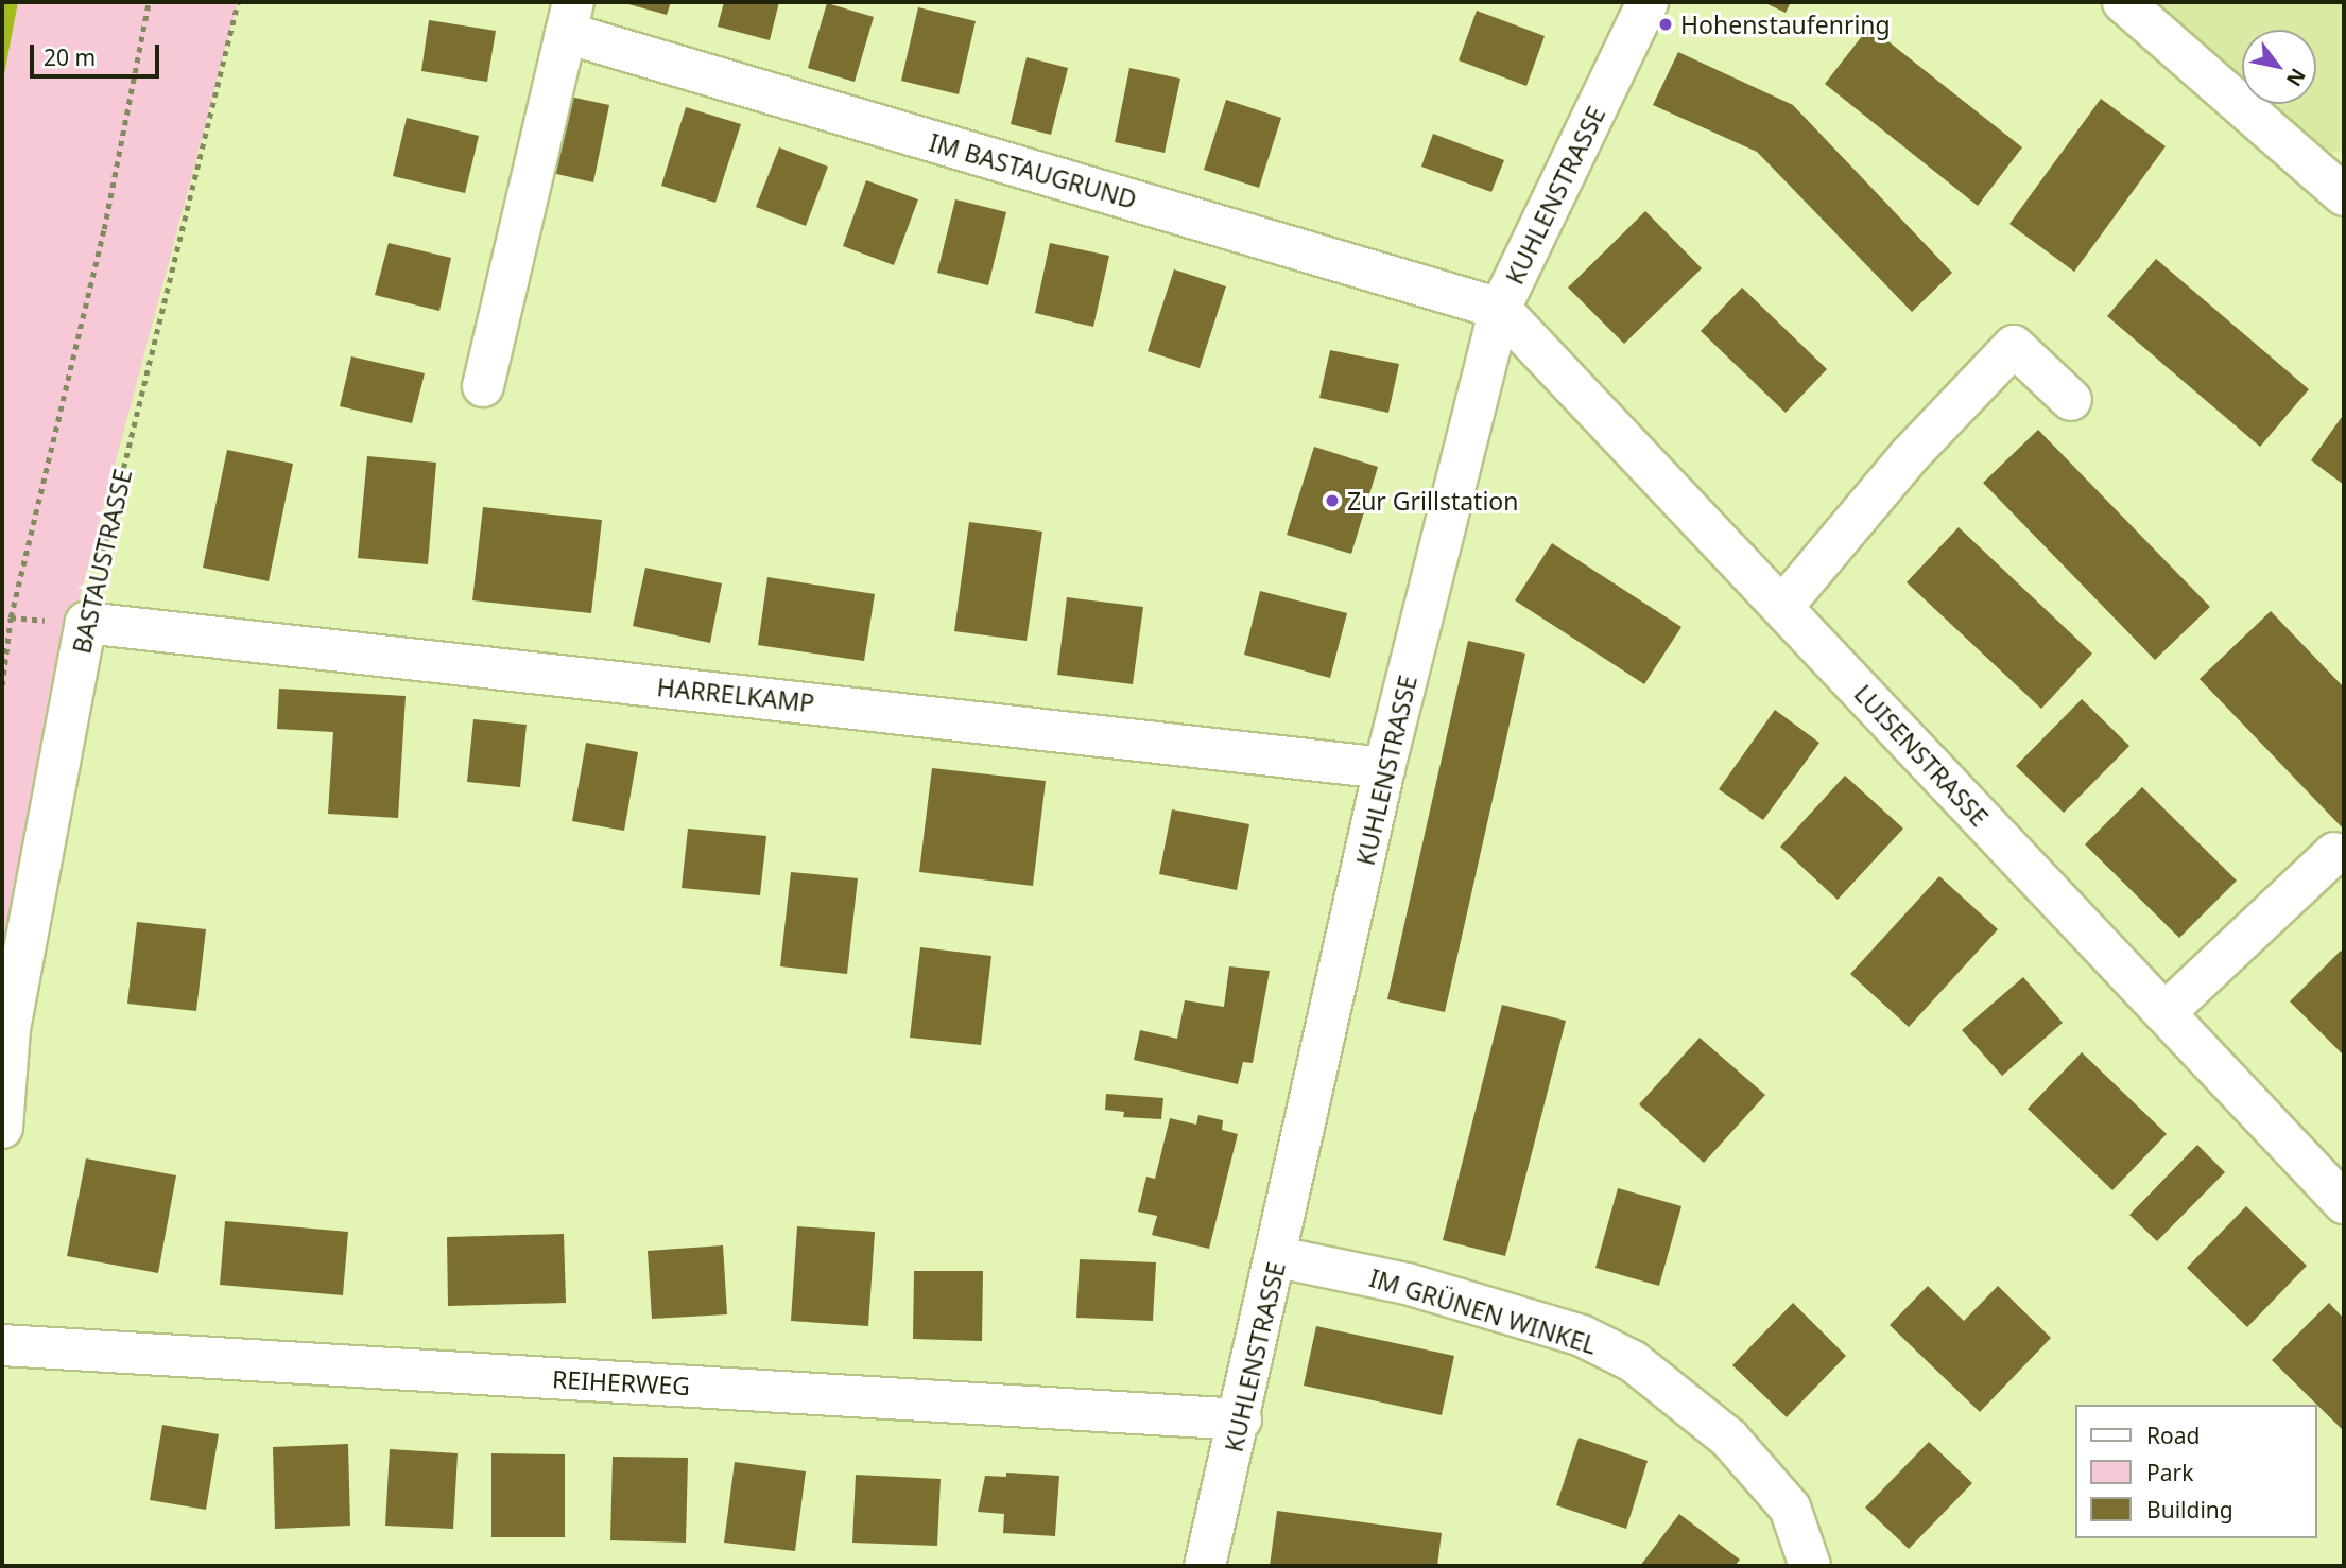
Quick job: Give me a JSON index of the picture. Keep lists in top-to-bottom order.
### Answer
{
  "streets": {
    "street": [
      "IM BASTAUGRUND",
      "KUHLENSTRASSE",
      "BASTAUSTRASSE",
      "HARRELKAMP",
      "LUISENSTRASSE",
      "IM GRÜNEN WINKEL",
      "REIHERWEG"
    ]
  },
  "crossings": [
    ["IM BASTAUGRUND", "KUHLENSTRASSE"],
    ["IM BASTAUGRUND", "LUISENSTRASSE"],
    ["KUHLENSTRASSE", "HARRELKAMP"],
    ["KUHLENSTRASSE", "LUISENSTRASSE"],
    ["KUHLENSTRASSE", "IM GRÜNEN WINKEL"],
    ["KUHLENSTRASSE", "REIHERWEG"],
    ["BASTAUSTRASSE", "HARRELKAMP"]
  ],
  "places": ["Hohenstaufenring", "Zur Grillstation"],
  "legend": ["Road", "Park", "Building"],
  "scale_bar": "20 m",
  "north": "bottom right"
}
